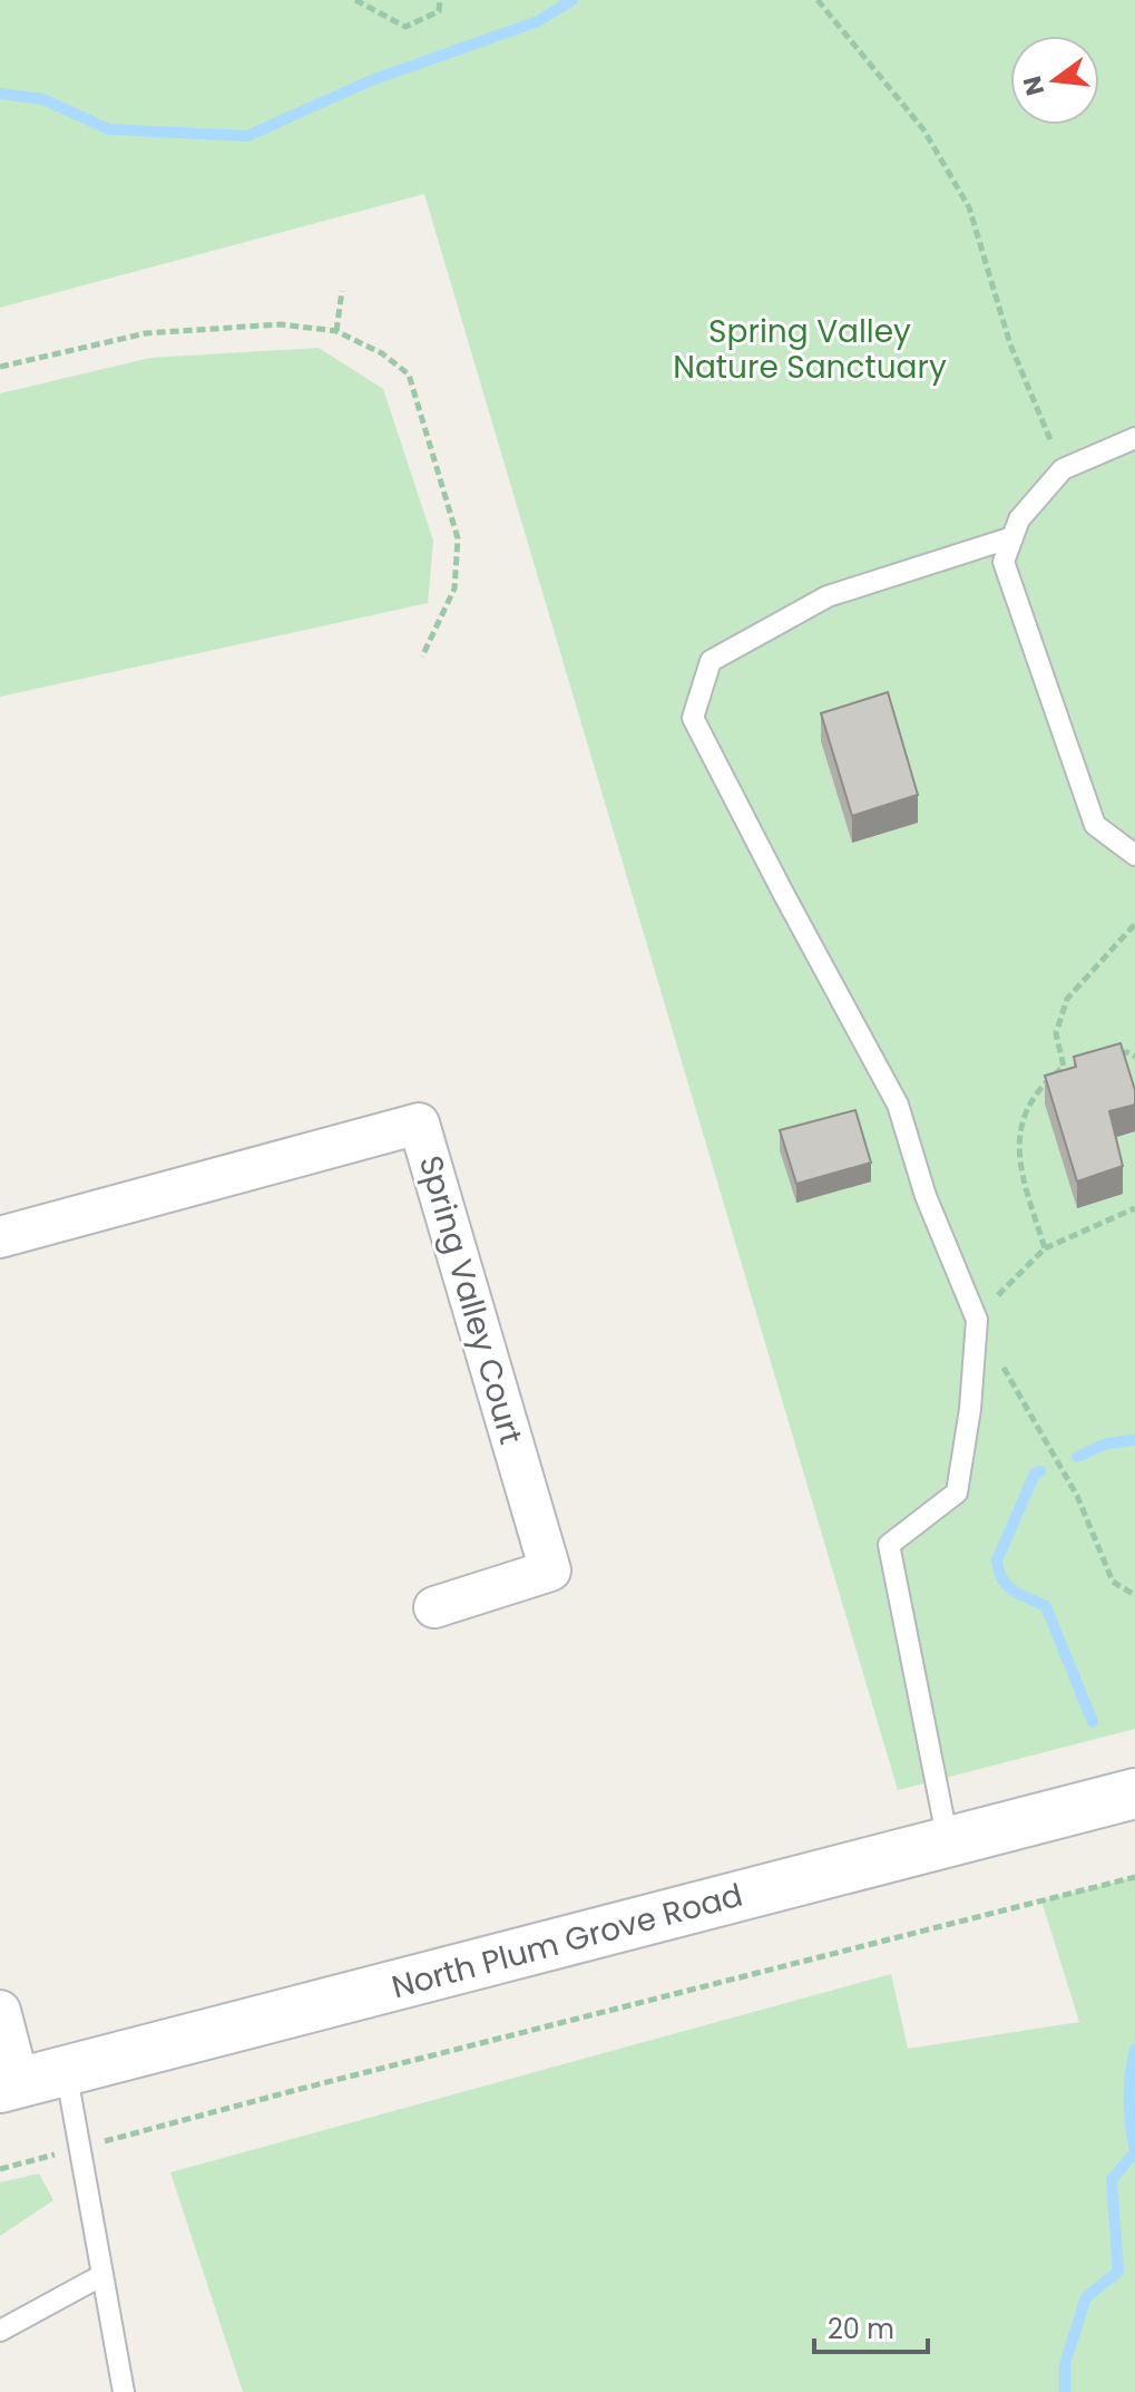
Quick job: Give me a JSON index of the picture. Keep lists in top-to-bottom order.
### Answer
{
  "streets": {
    "street": ["Spring Valley Court", "North Plum Grove Road"]
  },
  "parks": ["Spring Valley Nature Sanctuary"],
  "scale_bar": "20 m",
  "north": "left"
}
